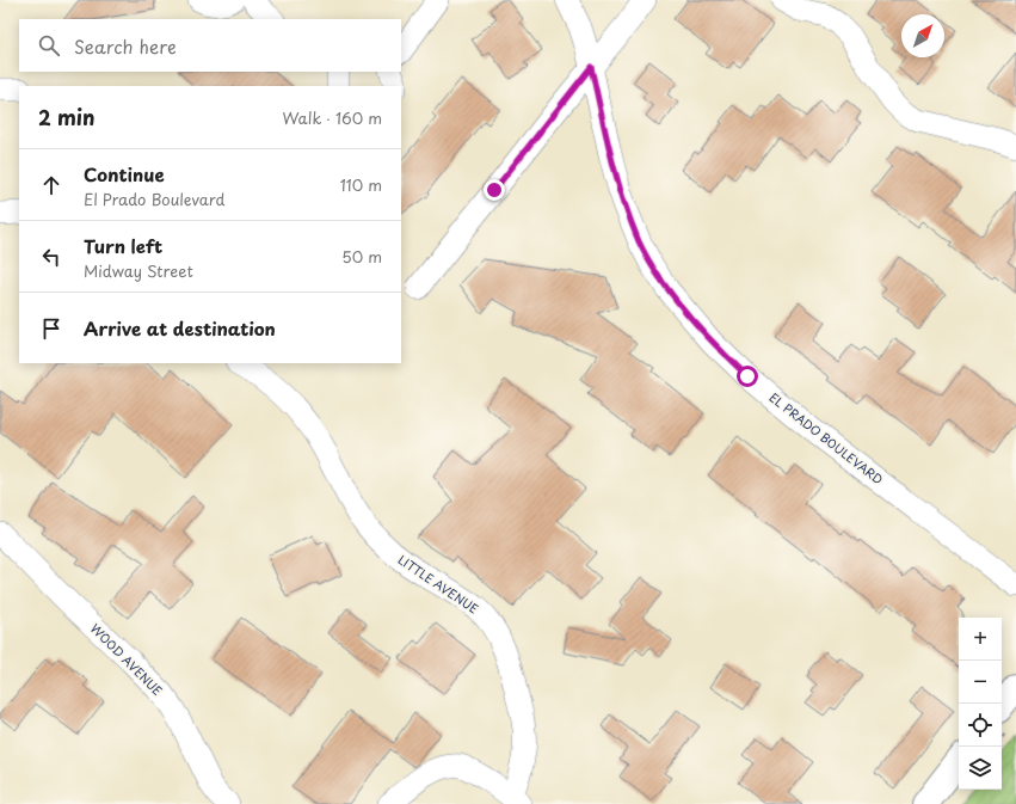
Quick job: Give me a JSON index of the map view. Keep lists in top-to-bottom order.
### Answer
{
  "streets": {
    "street": ["EL PRADO BOULEVARD", "LITTLE AVENUE", "WOOD AVENUE"]
  },
  "north": "top right",
  "page": {
    "search": "Search here",
    "heading": ["2 min", "Walk · 160 m"],
    "list": [
      ["Continue", "El Prado Boulevard", "110 m"],
      ["Turn left", "Midway Street", "50 m"],
      "Arrive at destination"
    ],
    "map_buttons": ["+", "−"]
  }
}
